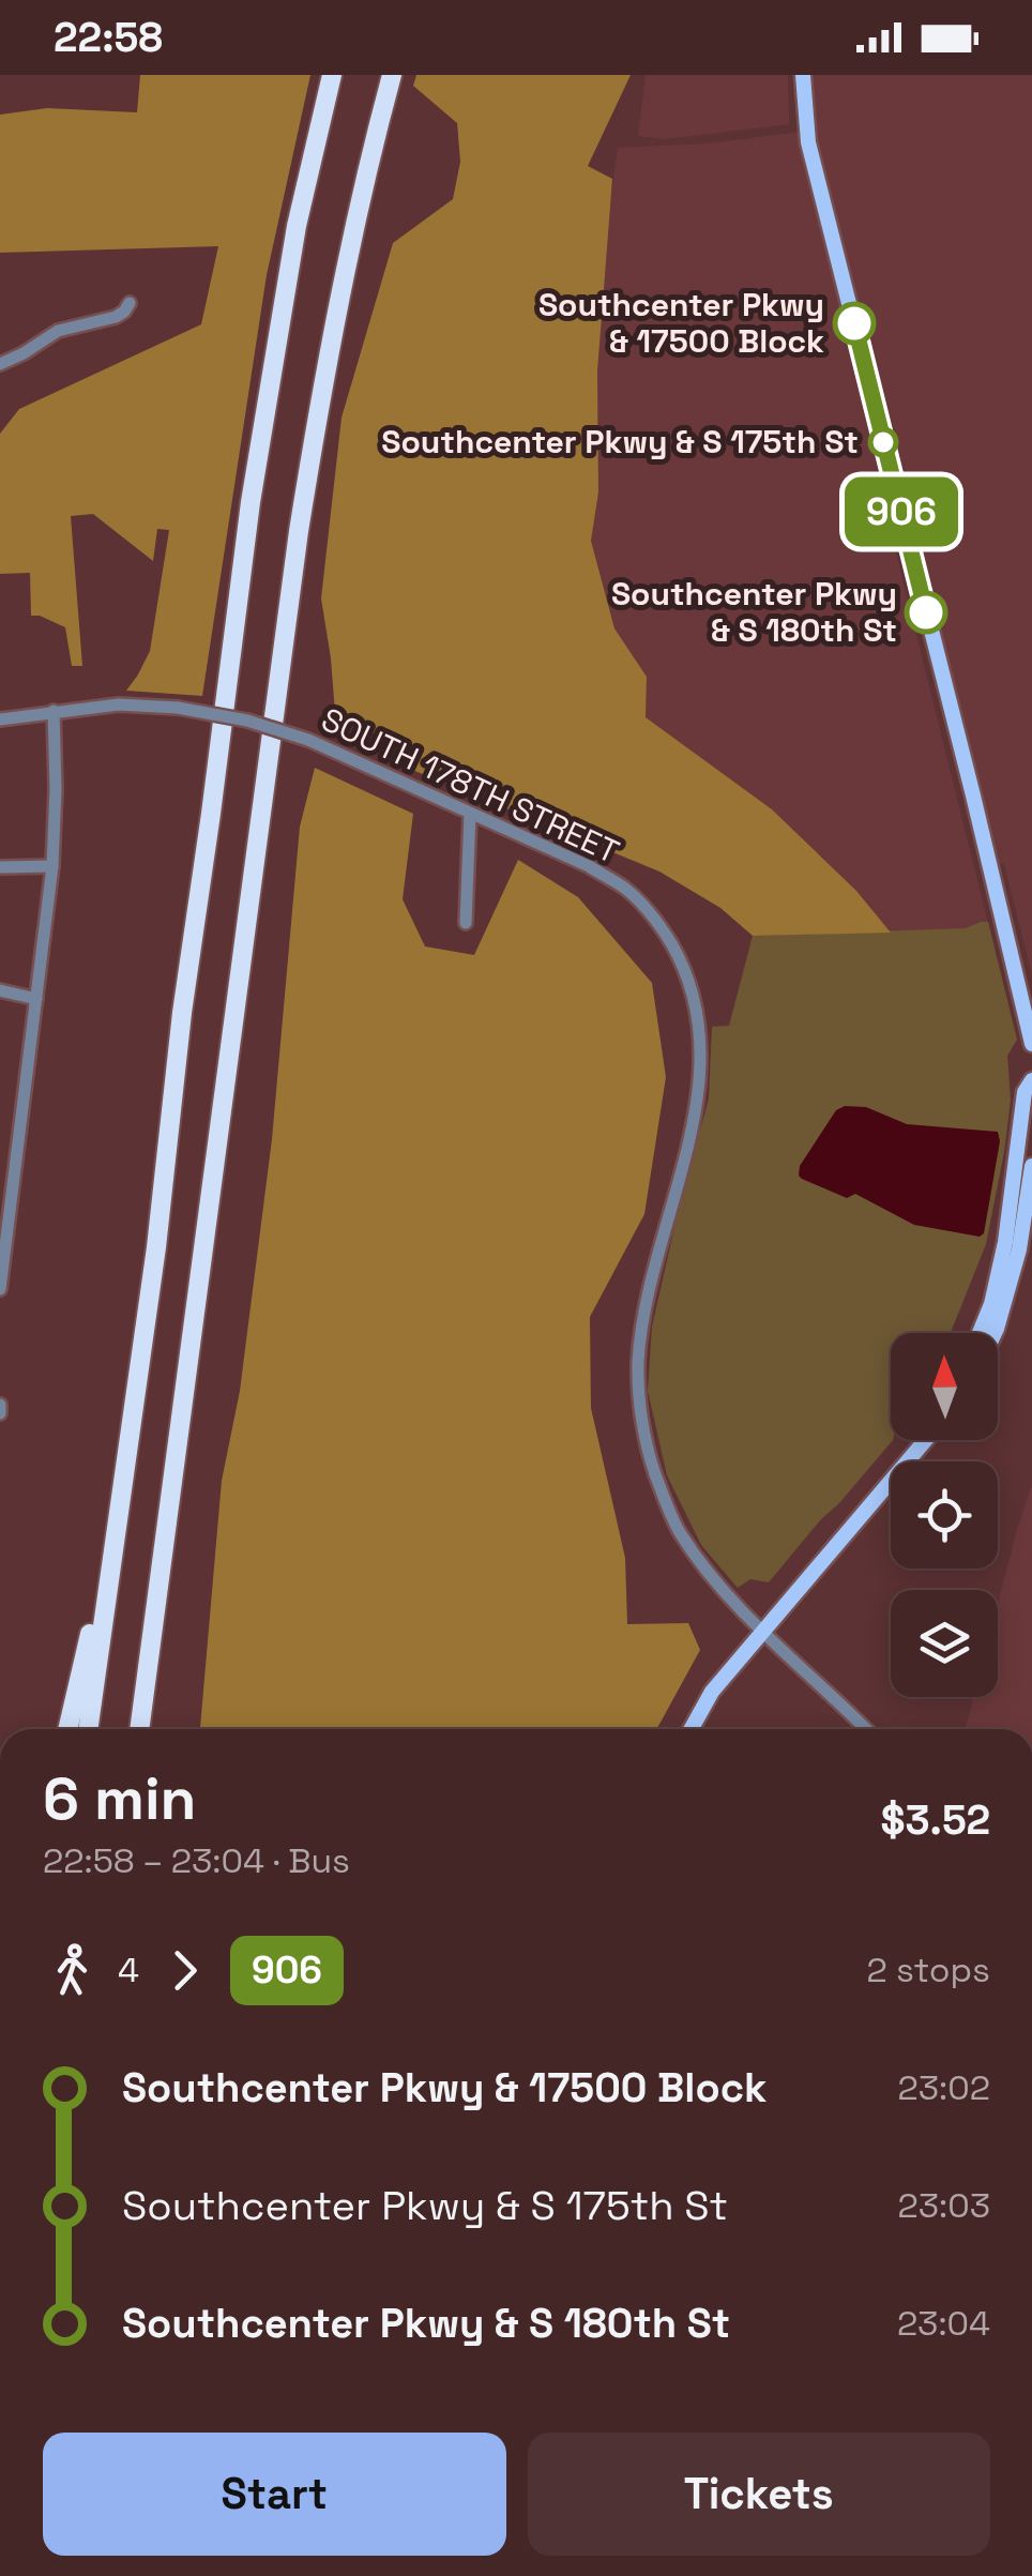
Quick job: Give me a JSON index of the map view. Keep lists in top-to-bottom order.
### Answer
{
  "streets": {
    "street": ["SOUTH 178TH STREET"]
  },
  "places": ["Southcenter Pkwy & 17500 Block", "Southcenter Pkwy & S 175th St", "Southcenter Pkwy & S 180th St"],
  "lines": ["bus line 906"],
  "north": "top",
  "page": {
    "status": "22:58",
    "on_map": "906",
    "heading": ["6 min", "22:58 – 23:04 · Bus", "$3.52"],
    "legs": ["4", "906", "2 stops"],
    "list": [
      {
        "name": "Southcenter Pkwy & 17500 Block",
        "value": "23:02"
      },
      {
        "name": "Southcenter Pkwy & S 175th St",
        "value": "23:03"
      },
      {
        "name": "Southcenter Pkwy & S 180th St",
        "value": "23:04"
      }
    ],
    "buttons": ["Start", "Tickets"]
  }
}
